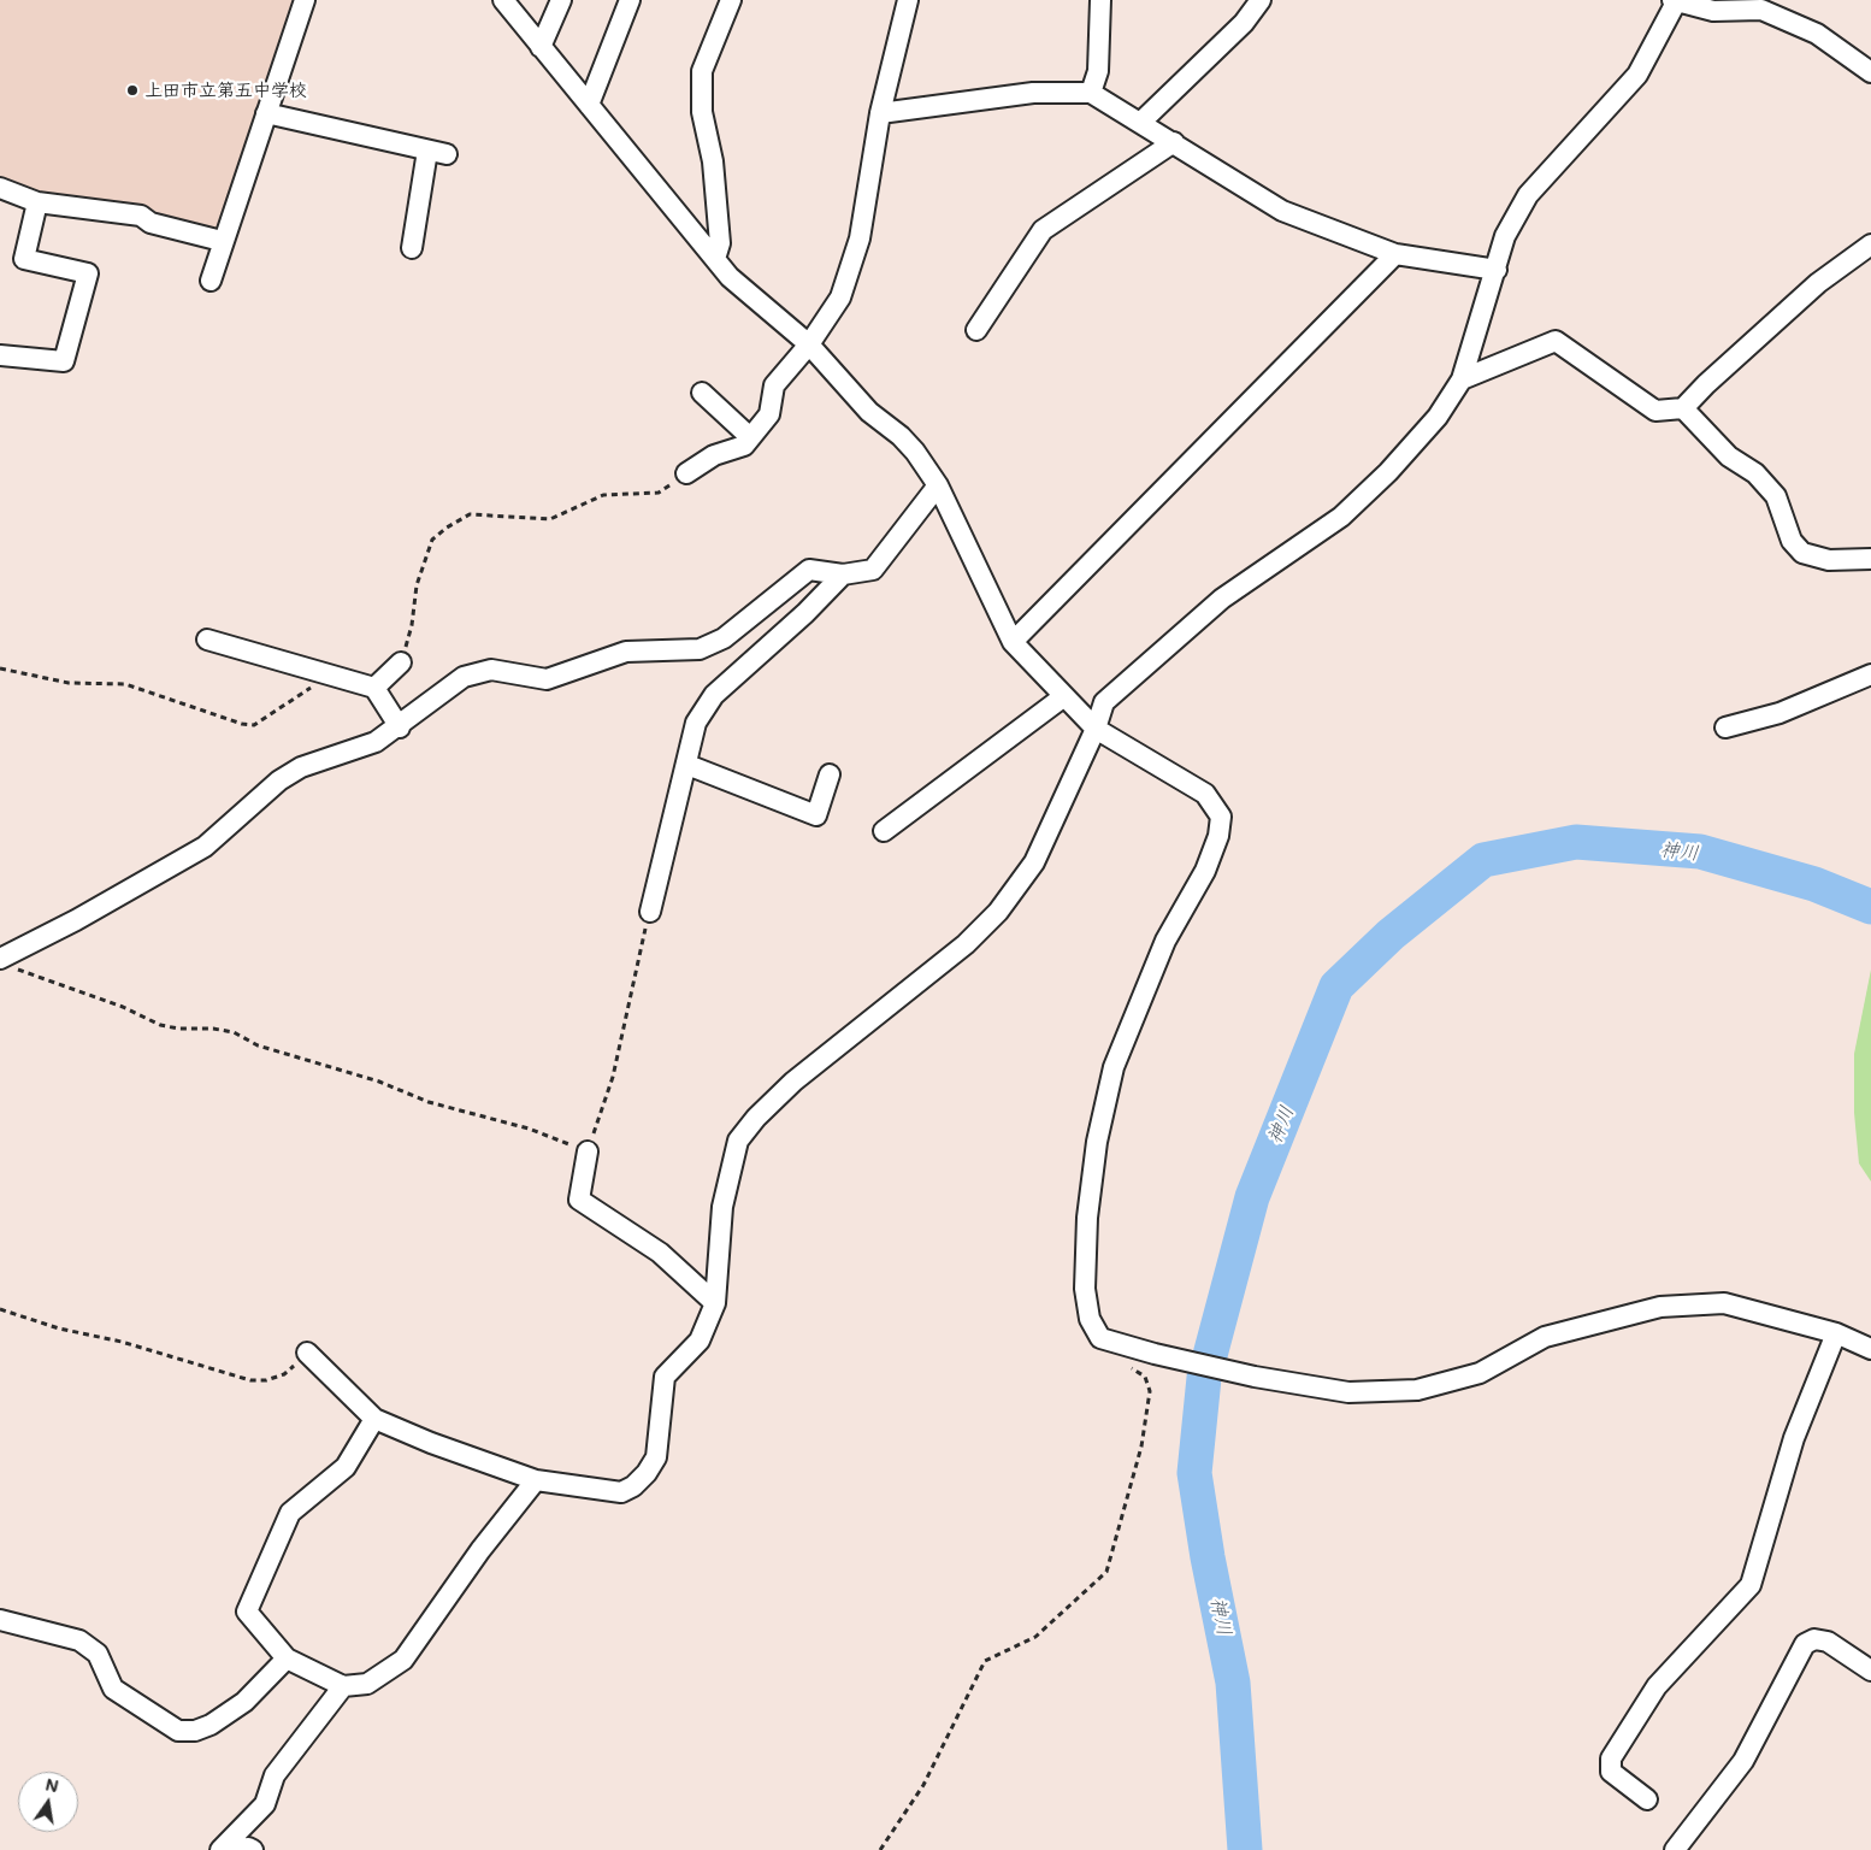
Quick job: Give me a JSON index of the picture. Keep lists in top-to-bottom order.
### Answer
{
  "water": ["神川"],
  "places": ["上田市立第五中学校"],
  "north": "top"
}
